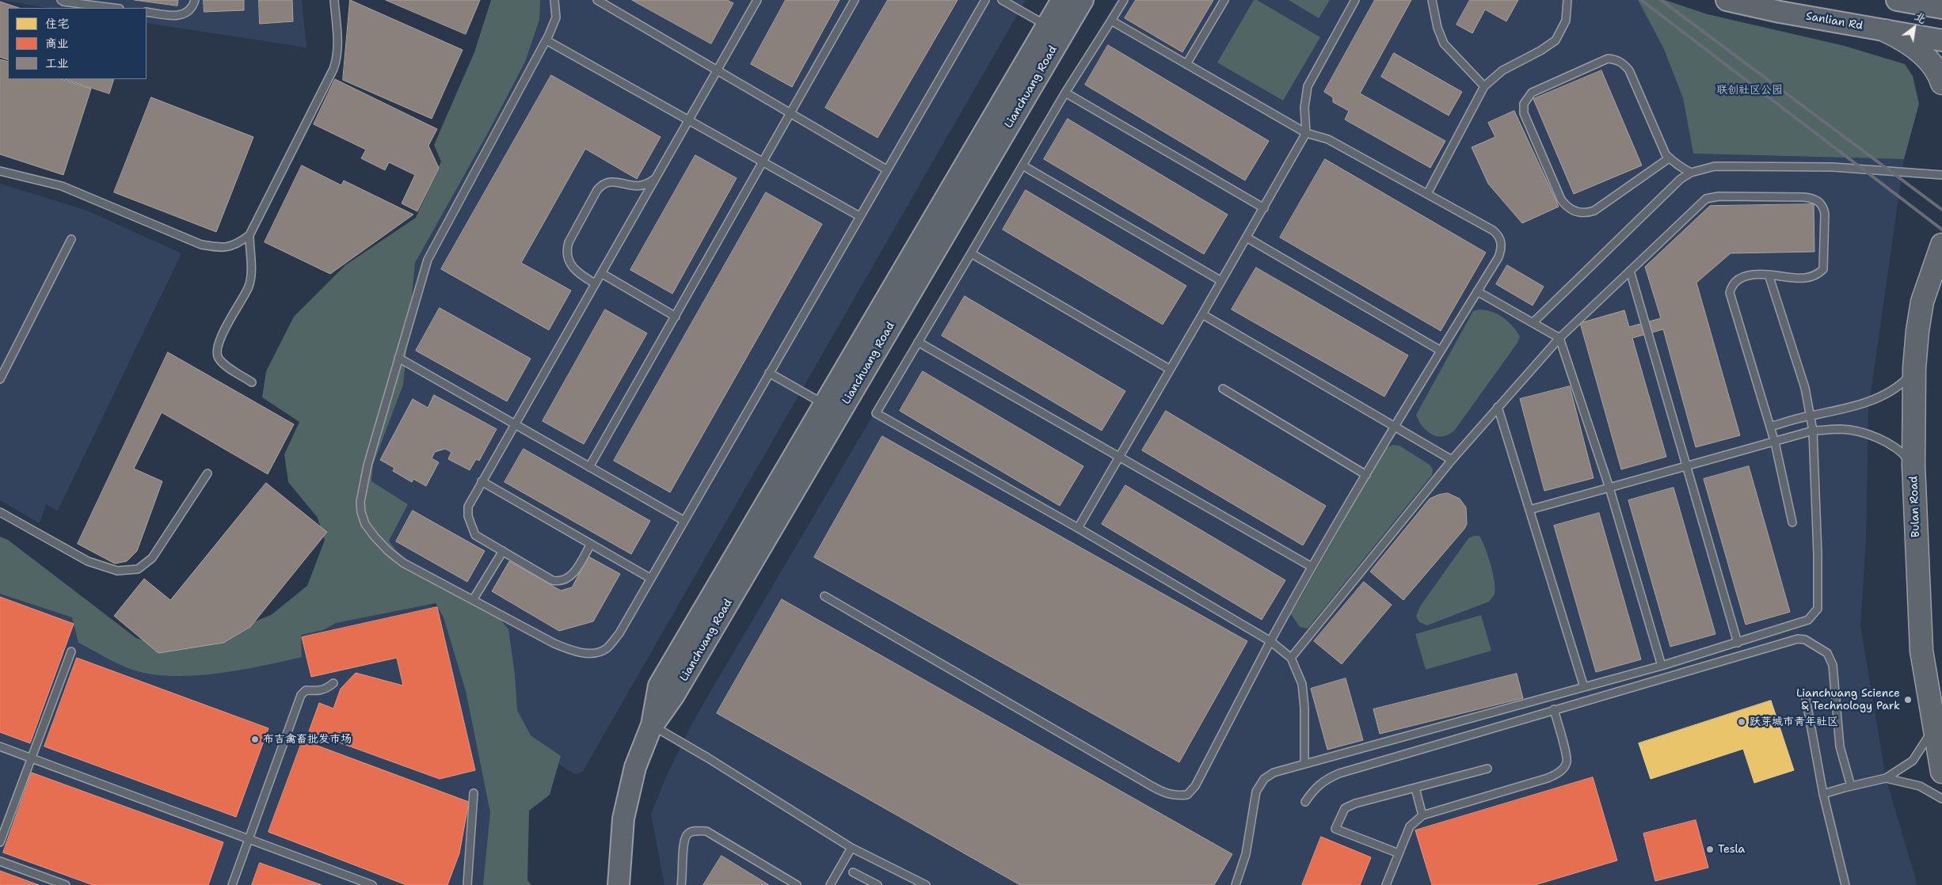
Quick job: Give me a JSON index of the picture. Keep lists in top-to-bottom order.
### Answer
{
  "streets": {
    "main road": ["Bulan Road"],
    "street": ["Sanlian Rd", "Lianchuang Road"]
  },
  "parks": ["联创社区公园"],
  "places": [
    "Lianchuang Science & Technology Park",
    "跃芽城市青年社区",
    "布吉禽畜批发市场",
    "Tesla"
  ],
  "legend": ["住宅", "商业", "工业"],
  "north": "top right"
}
